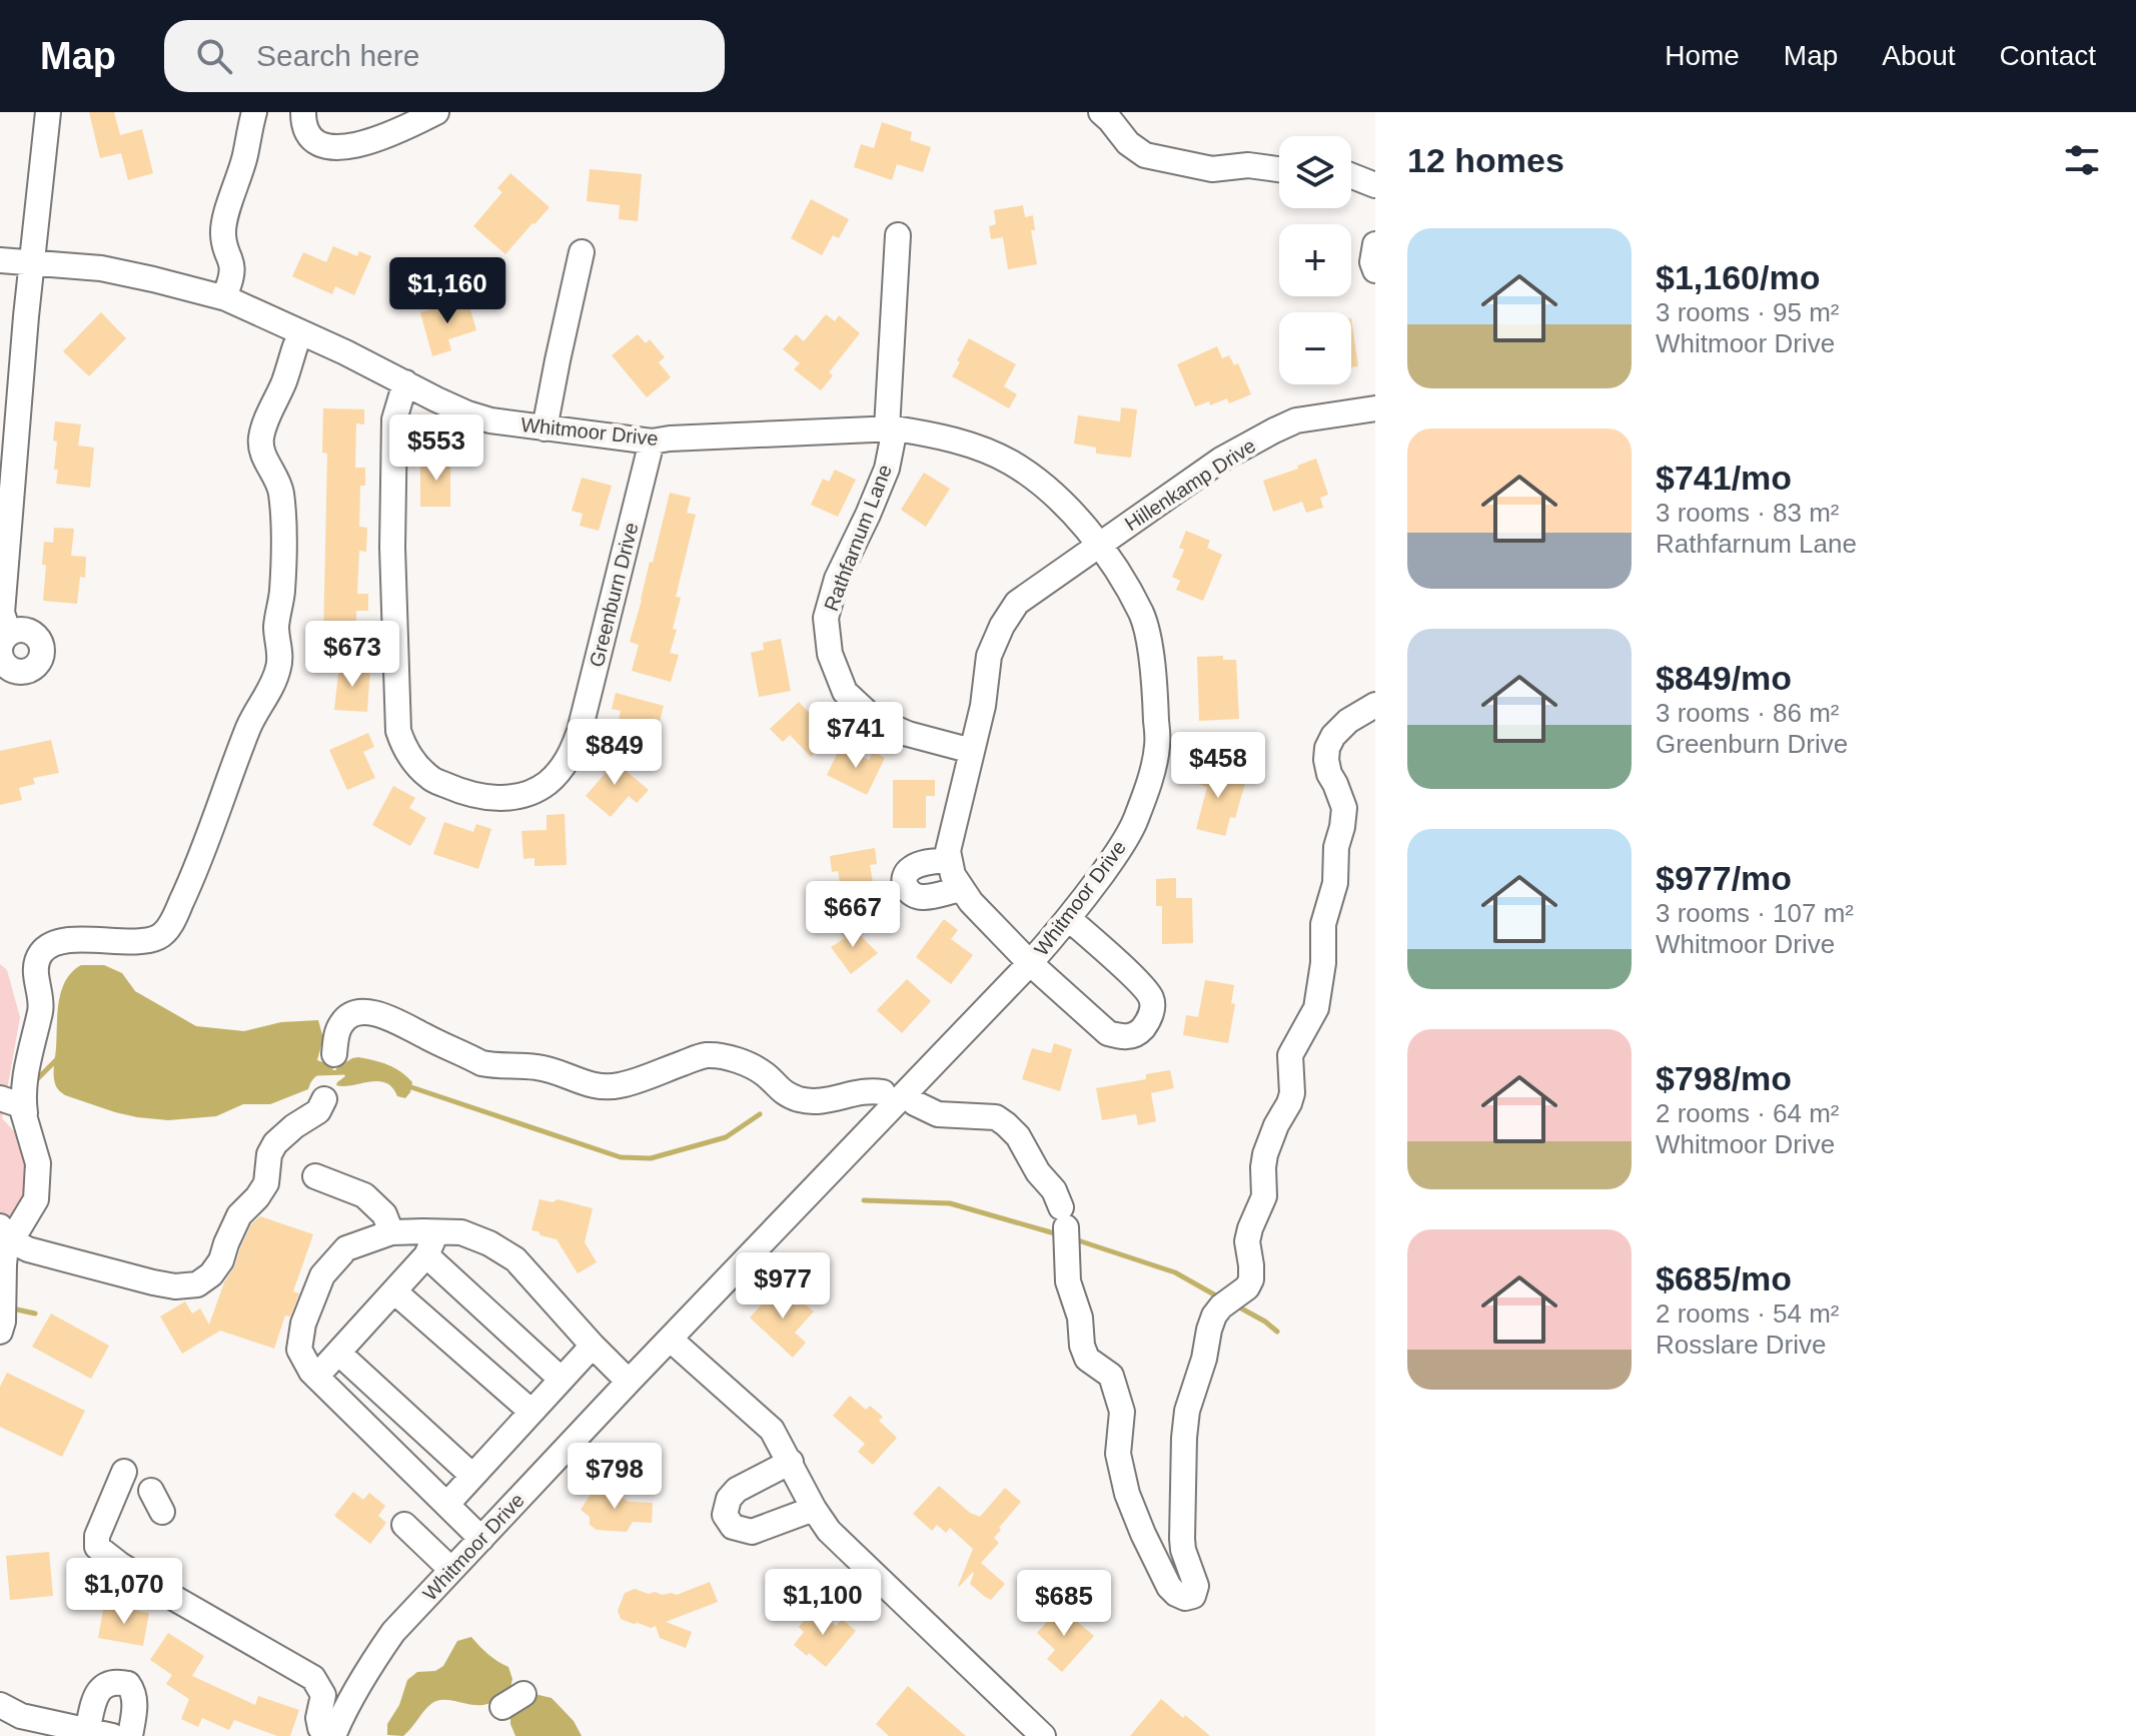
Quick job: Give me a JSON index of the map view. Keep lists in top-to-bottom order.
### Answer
{
  "streets": {
    "street": [
      "Whitmoor Drive",
      "Hillenkamp Drive",
      "Rathfarnum Lane",
      "Greenburn Drive"
    ]
  },
  "crossings": [
    ["Whitmoor Drive", "Hillenkamp Drive"],
    ["Whitmoor Drive", "Rathfarnum Lane"],
    ["Whitmoor Drive", "Greenburn Drive"],
    ["Hillenkamp Drive", "Rathfarnum Lane"]
  ],
  "page": {
    "header": "Map",
    "search": "Search here",
    "nav": [
      "Home",
      "Map",
      "About",
      "Contact"
    ],
    "heading": "12 homes",
    "map_buttons": ["+", "−"],
    "list": [
      {
        "name": "$1,160/mo",
        "note": "3 rooms · 95 m² · Whitmoor Drive"
      },
      {
        "name": "$741/mo",
        "note": "3 rooms · 83 m² · Rathfarnum Lane"
      },
      {
        "name": "$849/mo",
        "note": "3 rooms · 86 m² · Greenburn Drive"
      },
      {
        "name": "$977/mo",
        "note": "3 rooms · 107 m² · Whitmoor Drive"
      },
      {
        "name": "$798/mo",
        "note": "2 rooms · 64 m² · Whitmoor Drive"
      },
      {
        "name": "$685/mo",
        "note": "2 rooms · 54 m² · Rosslare Drive"
      }
    ],
    "price": [
      "$1,160",
      "$553",
      "$673",
      "$741",
      "$849",
      "$458",
      "$667",
      "$977",
      "$798",
      "$1,070",
      "$1,100",
      "$685"
    ]
  }
}
